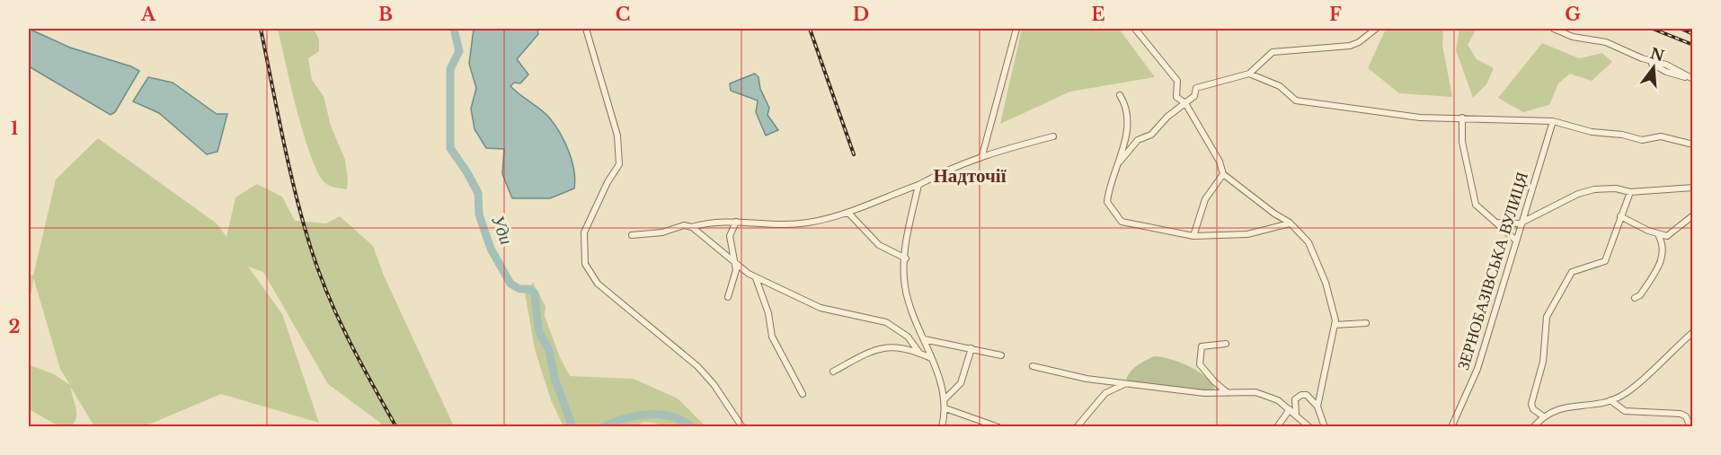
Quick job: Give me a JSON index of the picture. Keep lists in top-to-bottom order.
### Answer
{
  "streets": {
    "street": ["ЗЕРНОБАЗІВСЬКА ВУЛИЦЯ"]
  },
  "districts": ["Надточії"],
  "water": ["Уди"],
  "north": "top",
  "grid": {
    "columns": [
      "A",
      "B",
      "C",
      "D",
      "E",
      "F",
      "G"
    ],
    "rows": ["1", "2"]
  }
}
